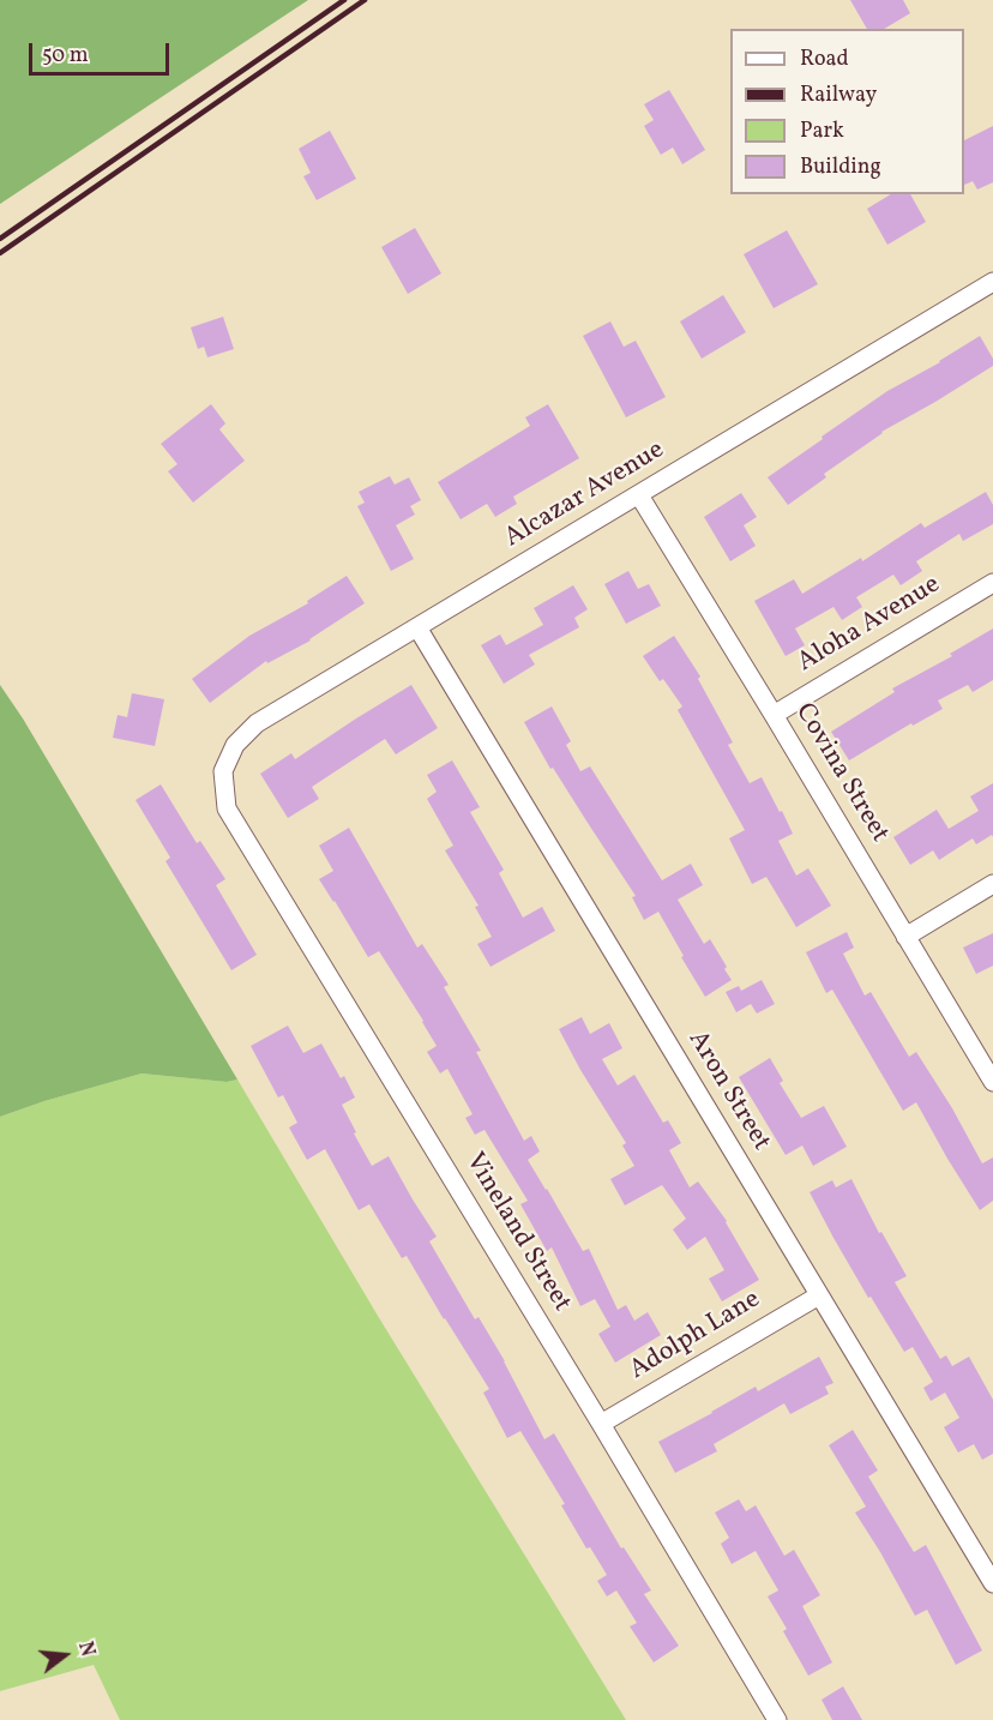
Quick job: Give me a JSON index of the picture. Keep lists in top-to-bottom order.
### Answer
{
  "streets": {
    "street": [
      "Alcazar Avenue",
      "Aloha Avenue",
      "Covina Street",
      "Aron Street",
      "Vineland Street",
      "Adolph Lane"
    ]
  },
  "crossings": [
    ["Alcazar Avenue", "Covina Street"],
    ["Alcazar Avenue", "Aron Street"],
    ["Alcazar Avenue", "Vineland Street"],
    ["Aloha Avenue", "Covina Street"],
    ["Aron Street", "Adolph Lane"],
    ["Vineland Street", "Adolph Lane"]
  ],
  "legend": [
    "Road",
    "Railway",
    "Park",
    "Building"
  ],
  "scale_bar": "50 m",
  "north": "right"
}
